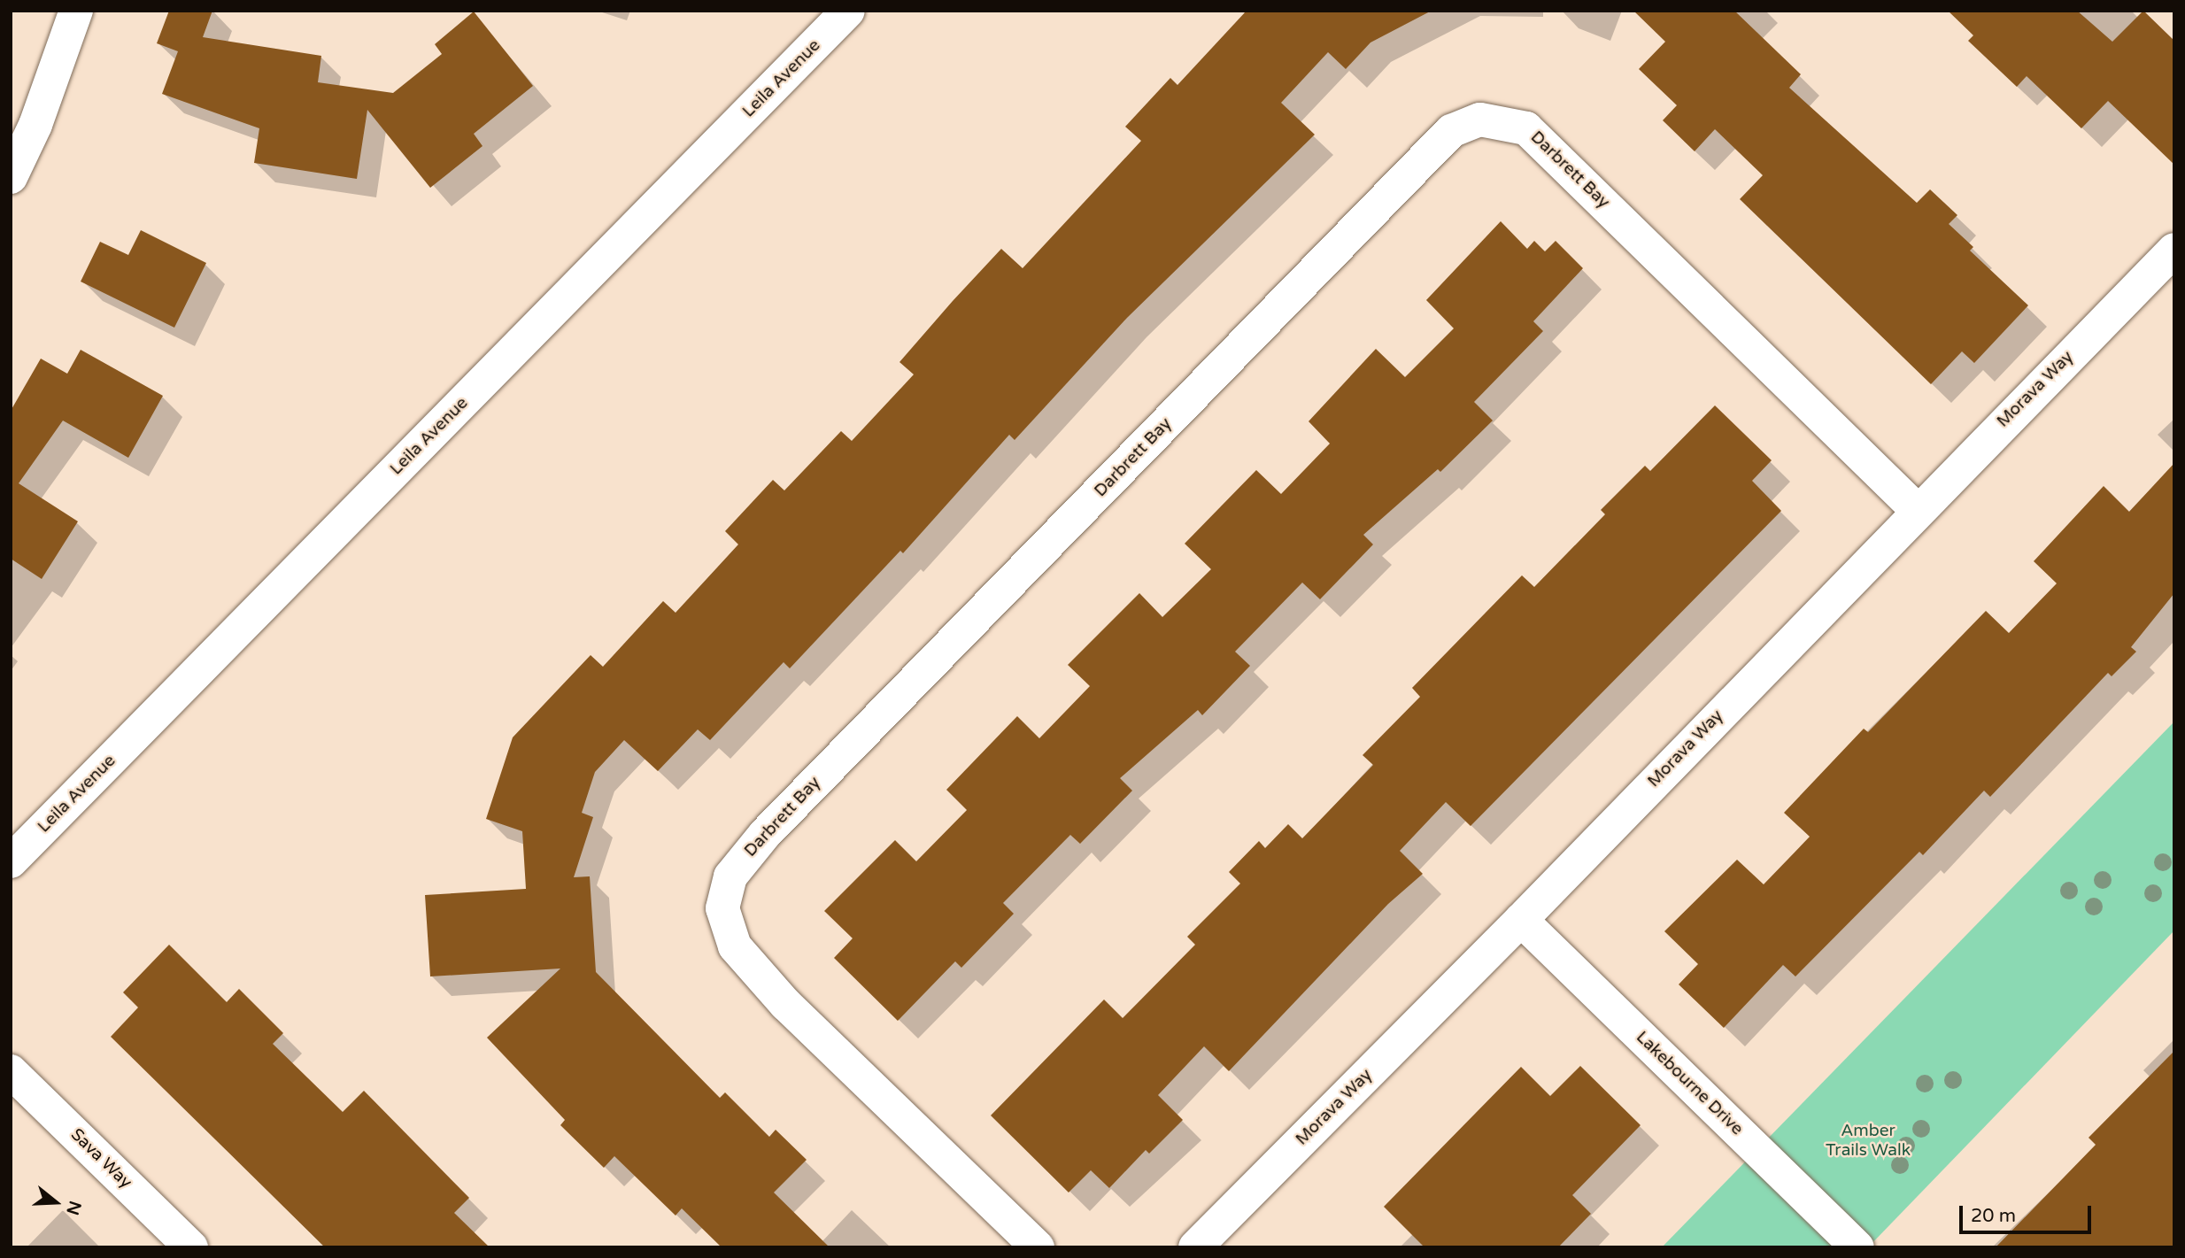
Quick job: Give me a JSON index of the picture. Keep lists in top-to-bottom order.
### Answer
{
  "streets": {
    "street": [
      "Leila Avenue",
      "Darbrett Bay",
      "Morava Way",
      "Lakebourne Drive",
      "Sava Way"
    ]
  },
  "crossings": [
    ["Darbrett Bay", "Morava Way"],
    ["Morava Way", "Lakebourne Drive"]
  ],
  "parks": ["Amber Trails Walk"],
  "scale_bar": "20 m",
  "north": "right"
}
